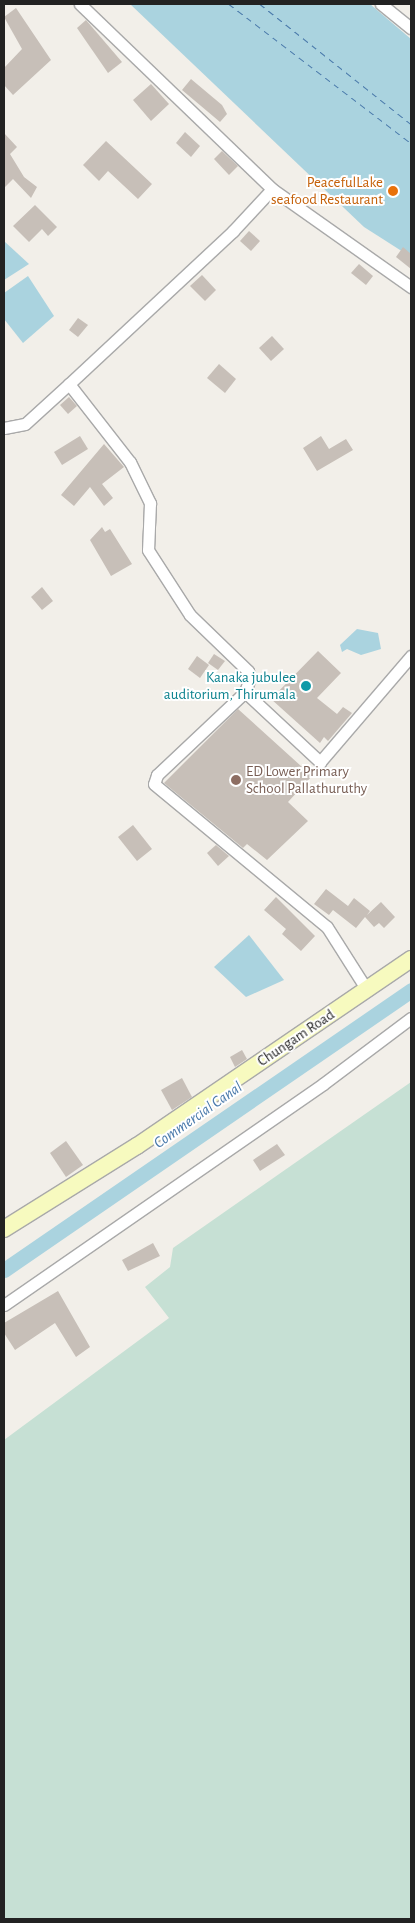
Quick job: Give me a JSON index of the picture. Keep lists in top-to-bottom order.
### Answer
{
  "streets": {
    "main road": ["Chungam Road"]
  },
  "water": ["Commercial Canal"],
  "places": ["PeacefulLake seafood Restaurant", "Kanaka jubulee auditorium, Thirumala", "ED Lower Primary School Pallathuruthy"]
}
